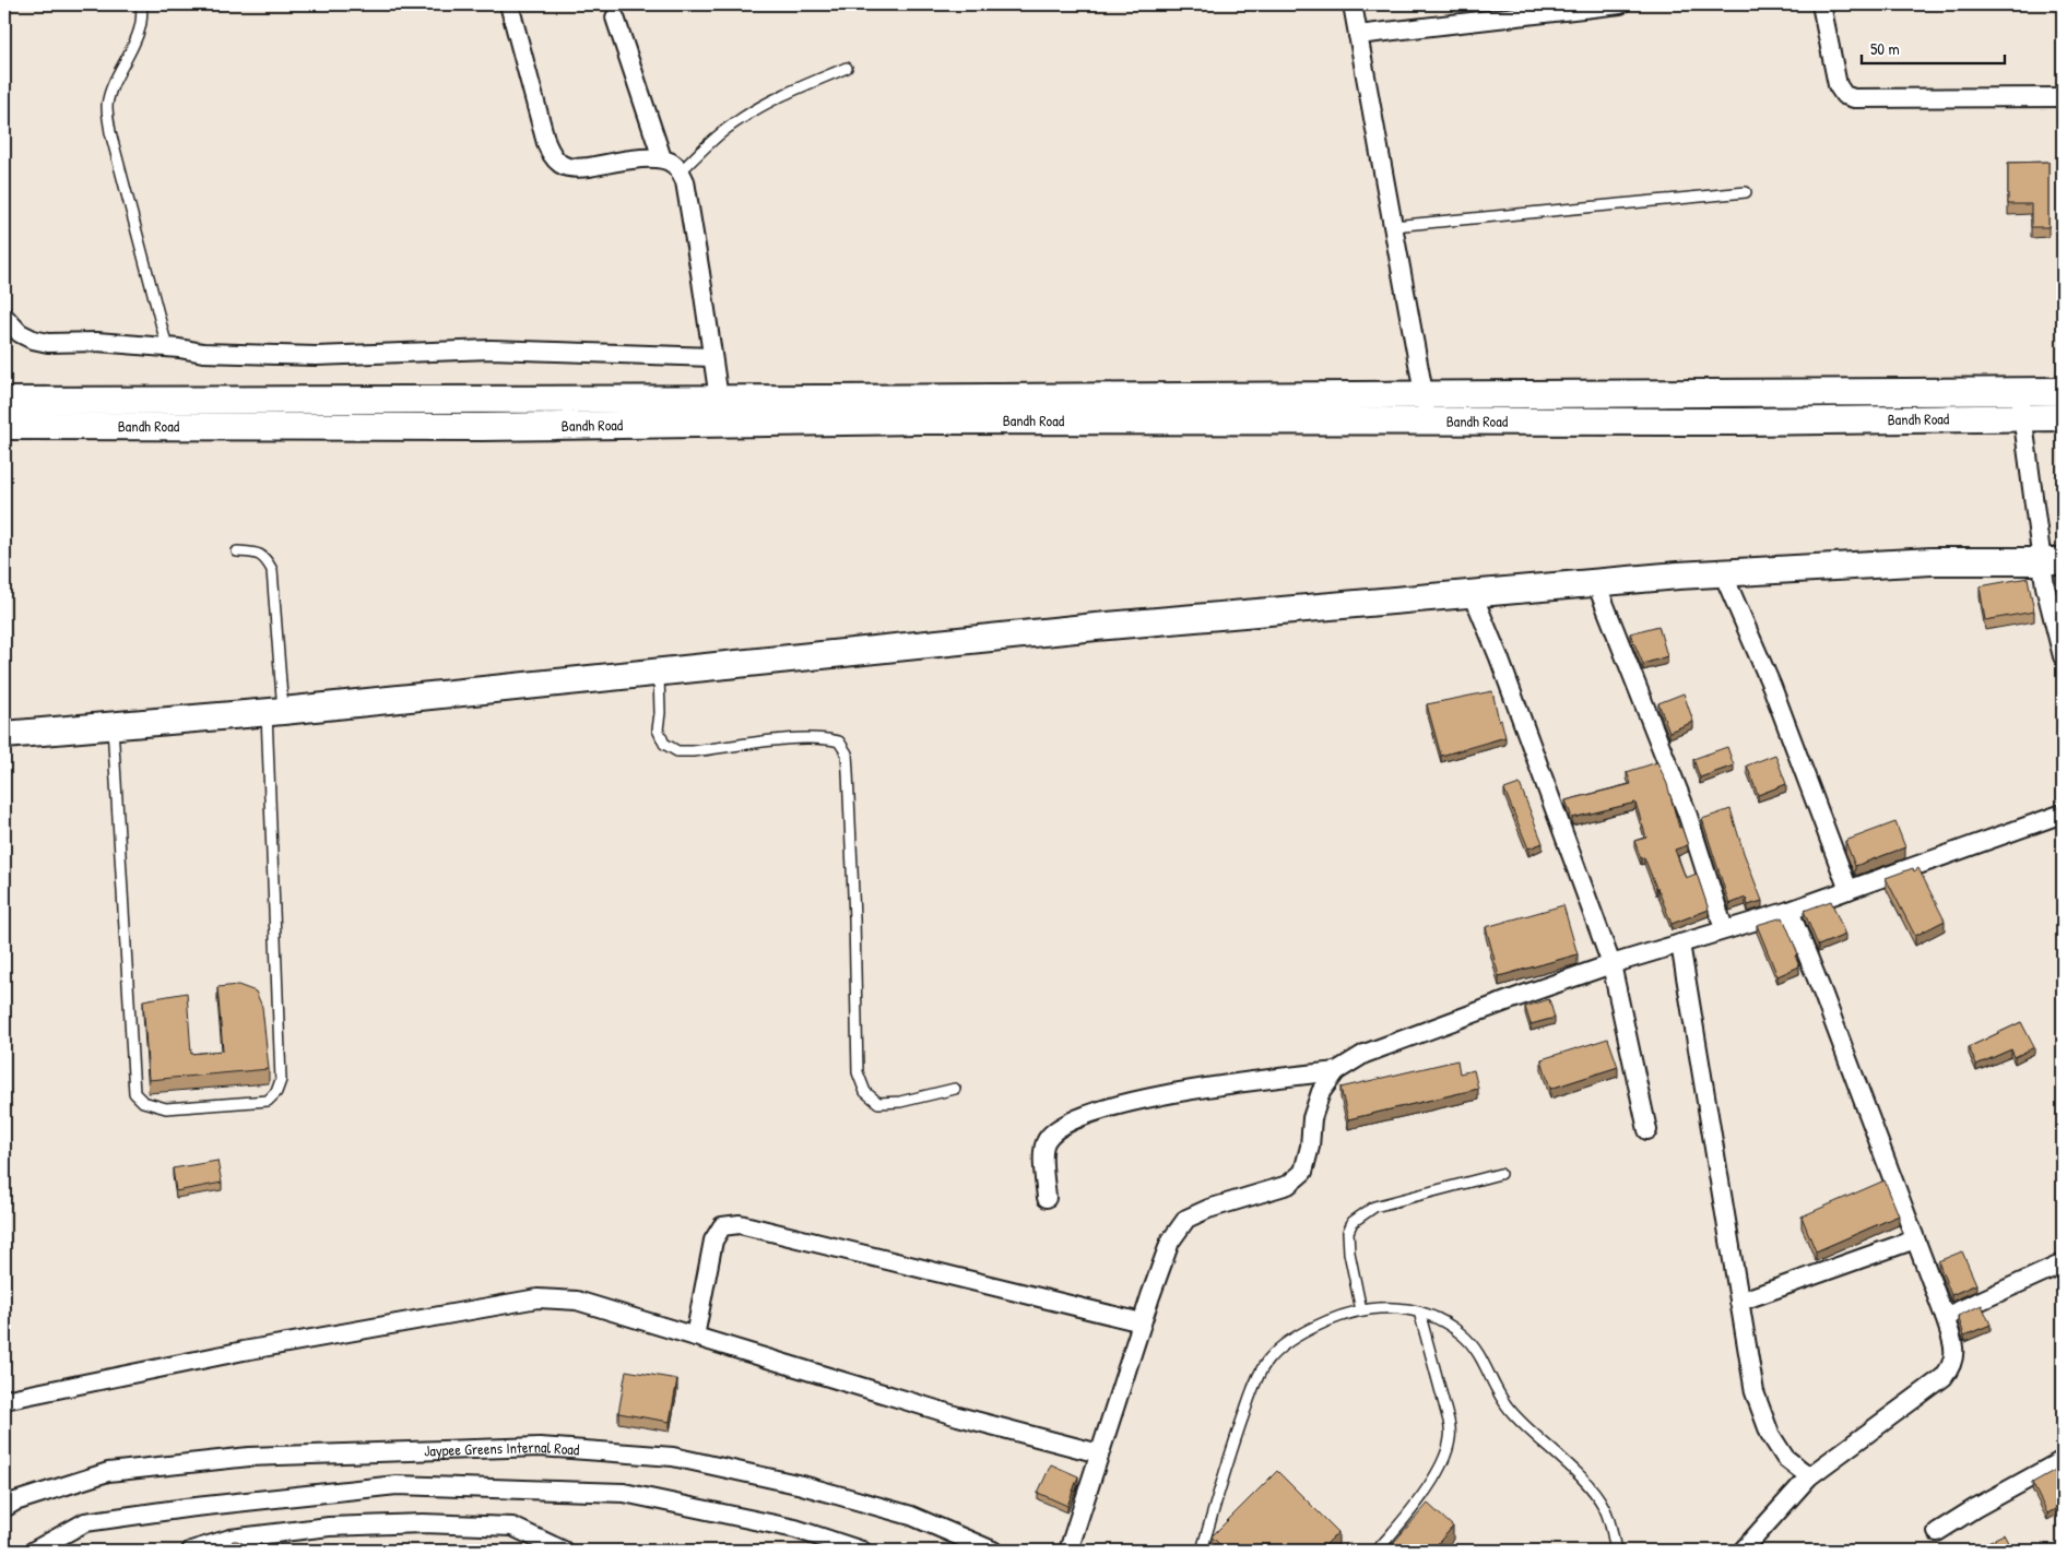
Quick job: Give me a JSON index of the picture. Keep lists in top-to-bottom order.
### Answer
{
  "streets": {
    "main road": ["Bandh Road"],
    "street": ["Jaypee Greens Internal Road"]
  },
  "scale_bar": "50 m"
}
